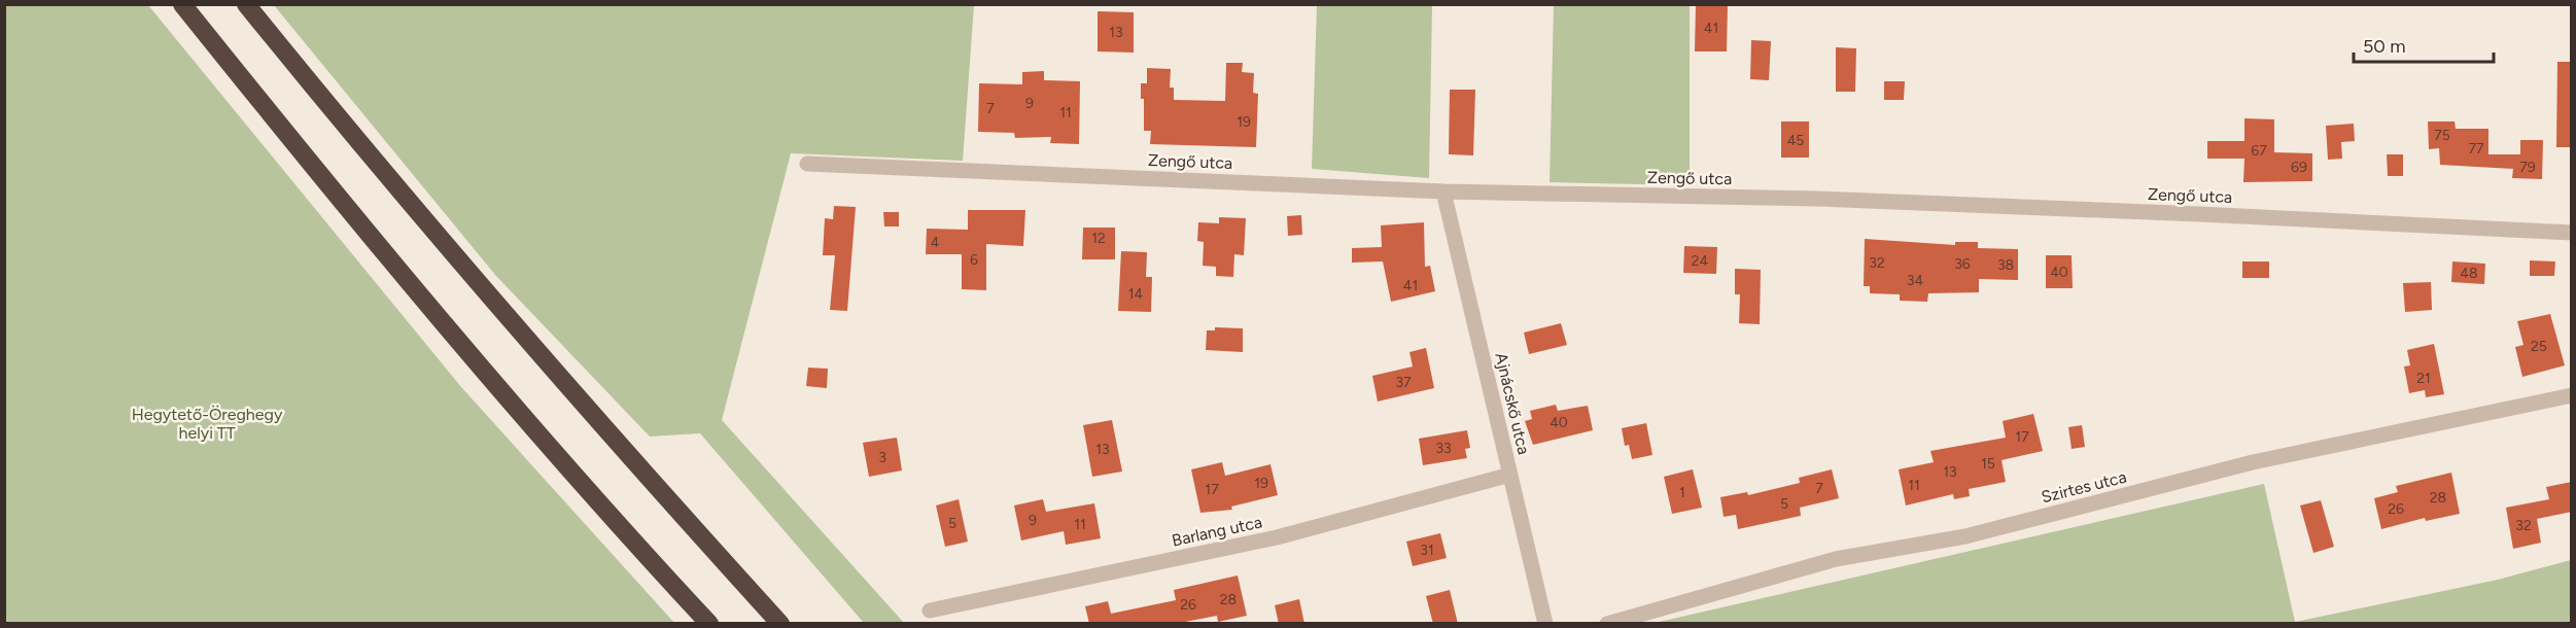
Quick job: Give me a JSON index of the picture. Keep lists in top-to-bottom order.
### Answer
{
  "streets": {
    "street": [
      "Zengő utca",
      "Ajnácskő utca",
      "Szirtes utca",
      "Barlang utca"
    ]
  },
  "crossings": [
    ["Zengő utca", "Ajnácskő utca"],
    ["Ajnácskő utca", "Barlang utca"]
  ],
  "parks": ["Hegytető-Öreghegy helyi TT"],
  "house_numbers": [
    "41",
    "13",
    "9",
    "7",
    "11",
    "19",
    "75",
    "45",
    "77",
    "67",
    "69",
    "79",
    "12",
    "4",
    "6",
    "24",
    "32",
    "36",
    "38",
    "40",
    "48",
    "34",
    "41",
    "14",
    "25",
    "21",
    "37",
    "40",
    "17",
    "33",
    "13",
    "3",
    "15",
    "13",
    "19",
    "11",
    "7",
    "17",
    "1",
    "28",
    "5",
    "26",
    "9",
    "5",
    "11",
    "32",
    "31",
    "28",
    "26"
  ],
  "scale_bar": "50 m"
}
